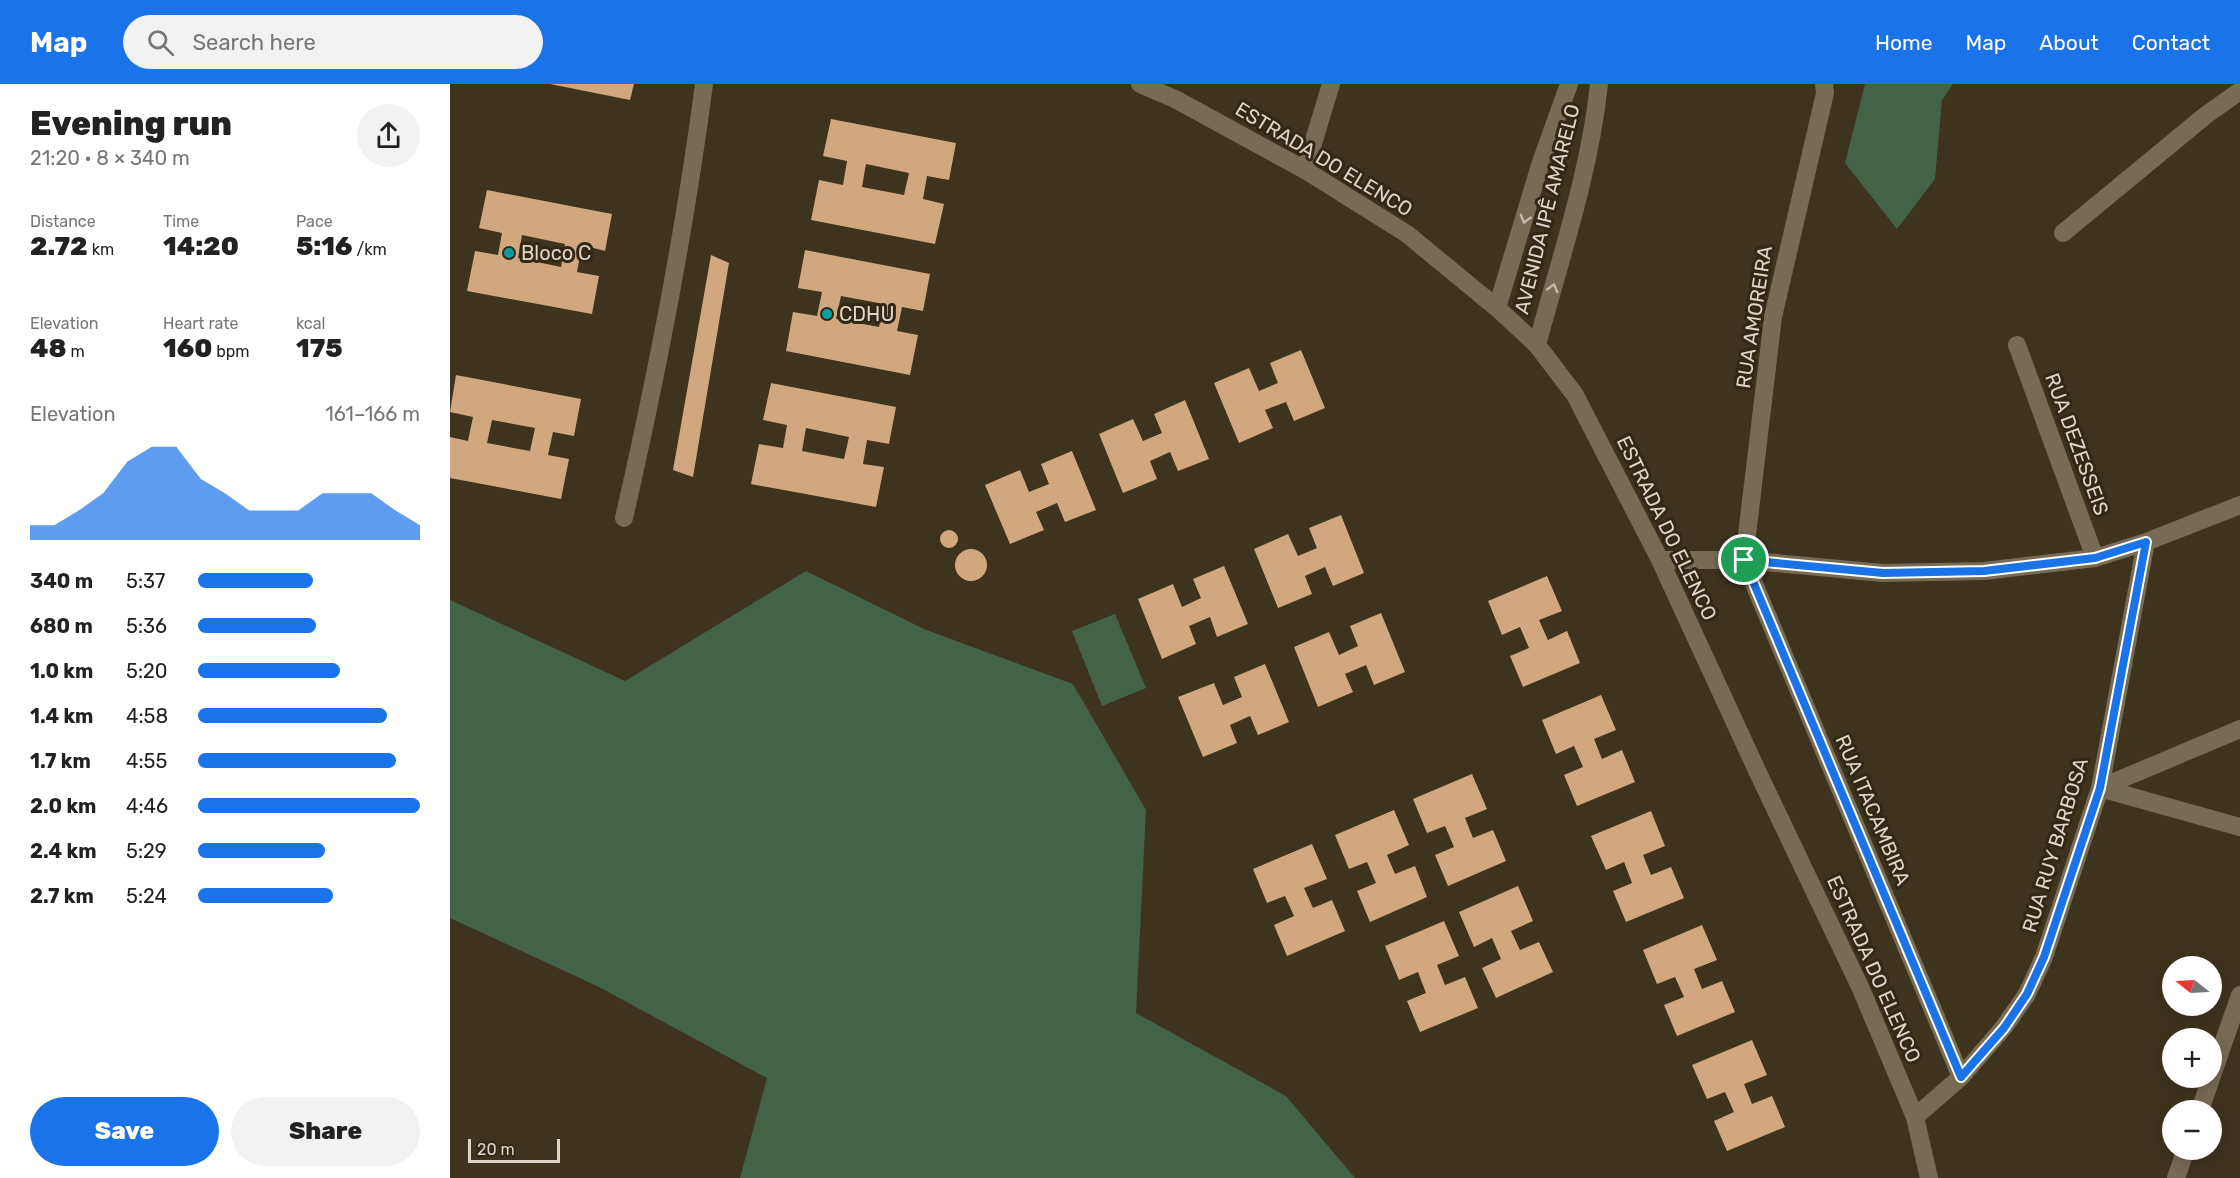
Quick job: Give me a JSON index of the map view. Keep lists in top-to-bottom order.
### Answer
{
  "streets": {
    "street": [
      "ESTRADA DO ELENCO",
      "AVENIDA IPÊ AMARELO",
      "RUA AMOREIRA",
      "RUA DEZESSEIS",
      "RUA ITACAMBIRA",
      "RUA RUY BARBOSA"
    ]
  },
  "crossings": [
    ["ESTRADA DO ELENCO", "AVENIDA IPÊ AMARELO"],
    ["ESTRADA DO ELENCO", "RUA RUY BARBOSA"],
    ["RUA AMOREIRA", "RUA ITACAMBIRA"],
    ["RUA ITACAMBIRA", "RUA RUY BARBOSA"]
  ],
  "places": ["Bloco C", "CDHU"],
  "scale_bar": "20 m",
  "north": "left",
  "page": {
    "header": "Map",
    "search": "Search here",
    "nav": [
      "Home",
      "Map",
      "About",
      "Contact"
    ],
    "heading": ["Evening run", "21:20 · 8 × 340 m"],
    "stats": [
      ["Distance", "2.72 km"],
      ["Time", "14:20"],
      ["Pace", "5:16 /km"],
      ["Elevation", "48 m"],
      ["Heart rate", "160 bpm"],
      ["kcal", "175"]
    ],
    "chart": ["Elevation", "161–166 m"],
    "list": [
      {
        "name": "340 m",
        "note": "5:37"
      },
      {
        "name": "680 m",
        "note": "5:36"
      },
      {
        "name": "1.0 km",
        "note": "5:20"
      },
      {
        "name": "1.4 km",
        "note": "4:58"
      },
      {
        "name": "1.7 km",
        "note": "4:55"
      },
      {
        "name": "2.0 km",
        "note": "4:46"
      },
      {
        "name": "2.4 km",
        "note": "5:29"
      },
      {
        "name": "2.7 km",
        "note": "5:24"
      }
    ],
    "map_buttons": ["+", "−"],
    "buttons": ["Save", "Share"],
    "scale": "20 m"
  }
}
